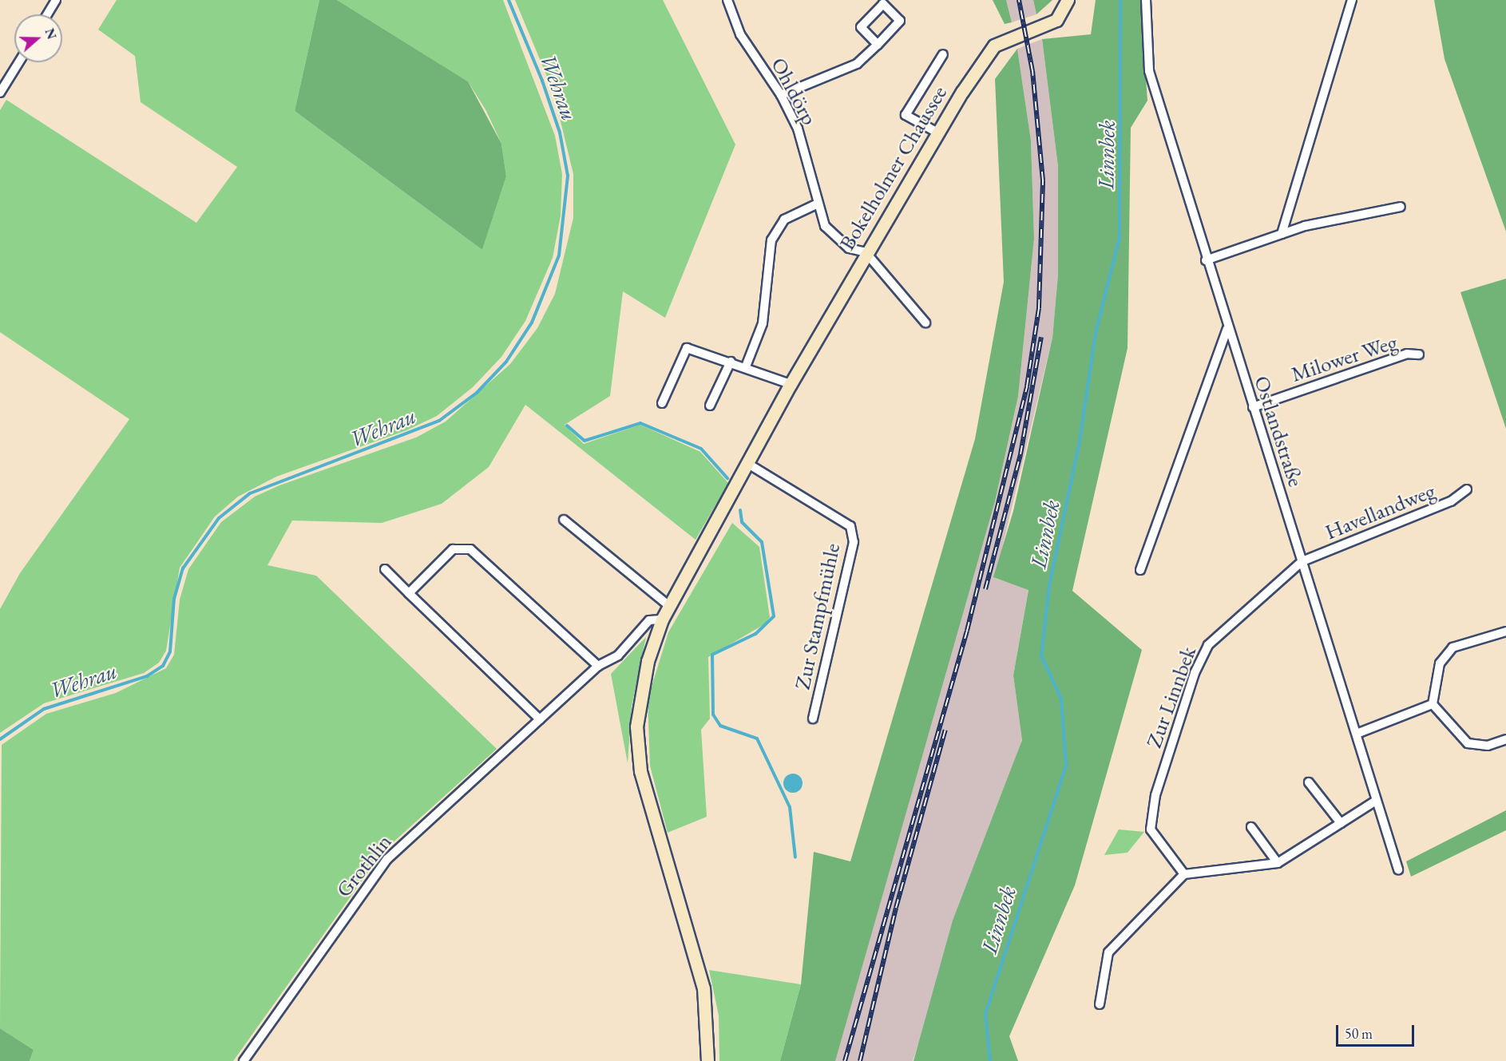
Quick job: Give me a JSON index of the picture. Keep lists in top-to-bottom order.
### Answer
{
  "streets": {
    "main road": ["Bokelholmer Chaussee"],
    "street": [
      "Ohldörp",
      "Milower Weg",
      "Ostlandstraße",
      "Havellandweg",
      "Zur Stampfmühle",
      "Zur Linnbek",
      "Grothlin"
    ]
  },
  "crossings": [
    ["Ohldörp", "Bokelholmer Chaussee"],
    ["Bokelholmer Chaussee", "Zur Stampfmühle"],
    ["Bokelholmer Chaussee", "Grothlin"],
    ["Milower Weg", "Ostlandstraße"],
    ["Ostlandstraße", "Havellandweg"],
    ["Ostlandstraße", "Zur Linnbek"],
    ["Havellandweg", "Zur Linnbek"]
  ],
  "water": ["Wehrau", "Linnbek"],
  "scale_bar": "50 m",
  "north": "right"
}
